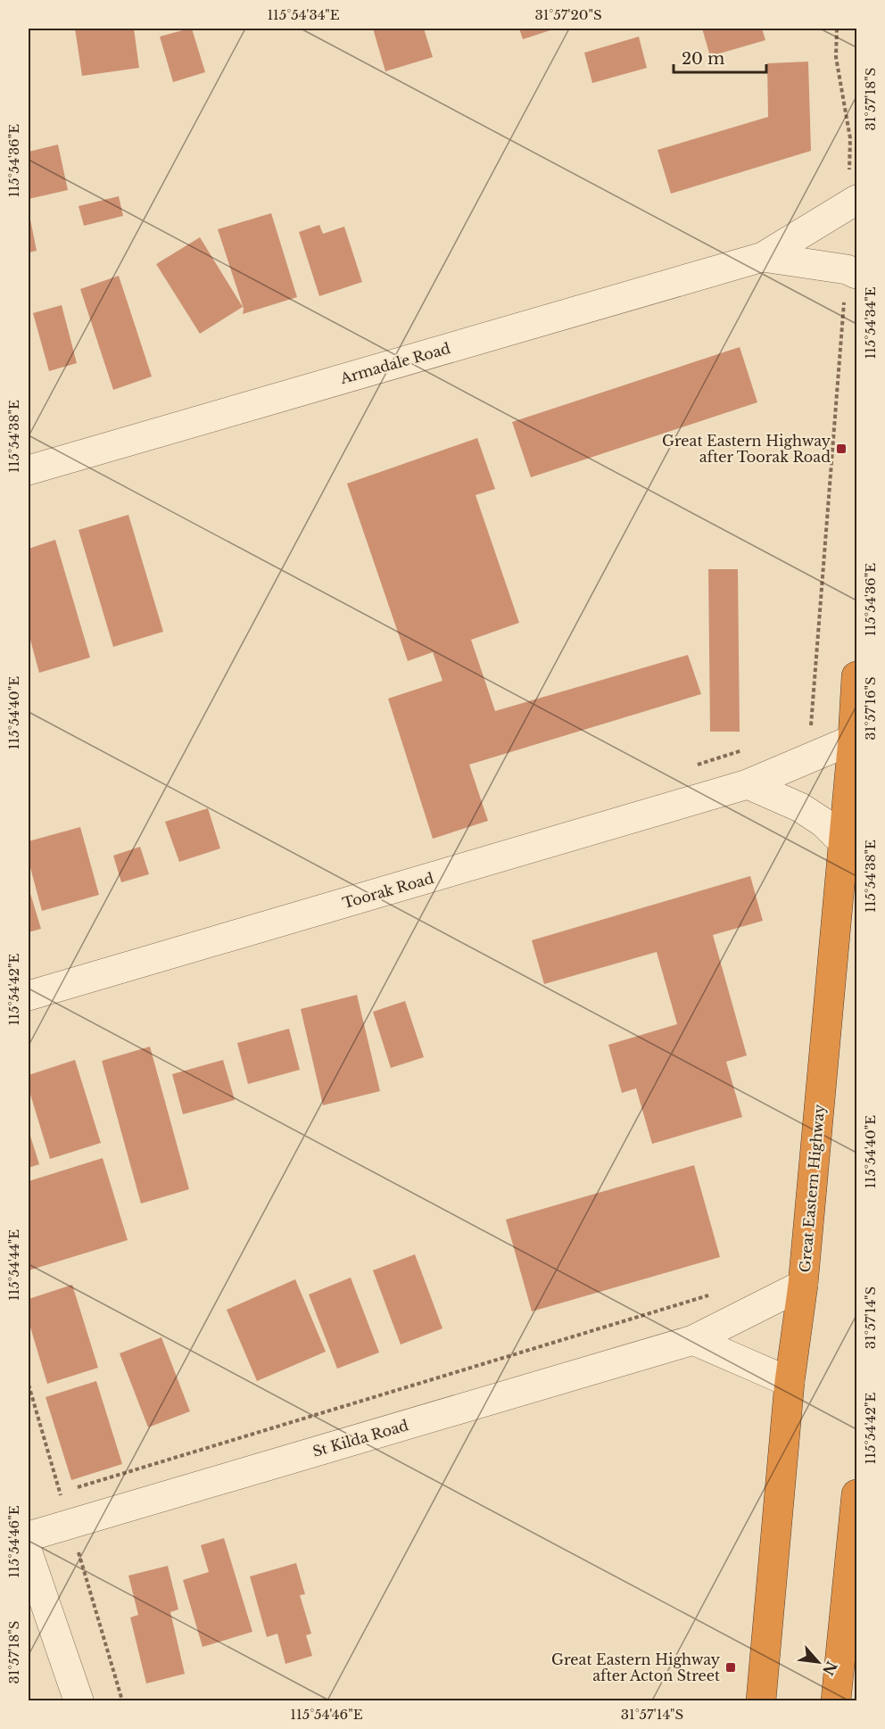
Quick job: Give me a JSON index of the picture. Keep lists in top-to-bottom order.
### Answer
{
  "streets": {
    "highway": ["Great Eastern Highway"],
    "street": ["Armadale Road", "Toorak Road", "St Kilda Road"]
  },
  "crossings": [
    ["Toorak Road", "Great Eastern Highway"],
    ["Great Eastern Highway", "St Kilda Road"]
  ],
  "places": {
    "transit": ["Great Eastern Highway after Toorak Road", "Great Eastern Highway after Acton Street"]
  },
  "scale_bar": "20 m",
  "north": "bottom right",
  "coordinates": [
    "115°54'34\"E",
    "31°57'20\"S",
    "31°57'18\"S",
    "115°54'36\"E",
    "115°54'38\"E",
    "31°57'16\"S",
    "115°54'40\"E",
    "115°54'42\"E",
    "115°54'44\"E",
    "31°57'14\"S",
    "115°54'46\"E"
  ]
}
